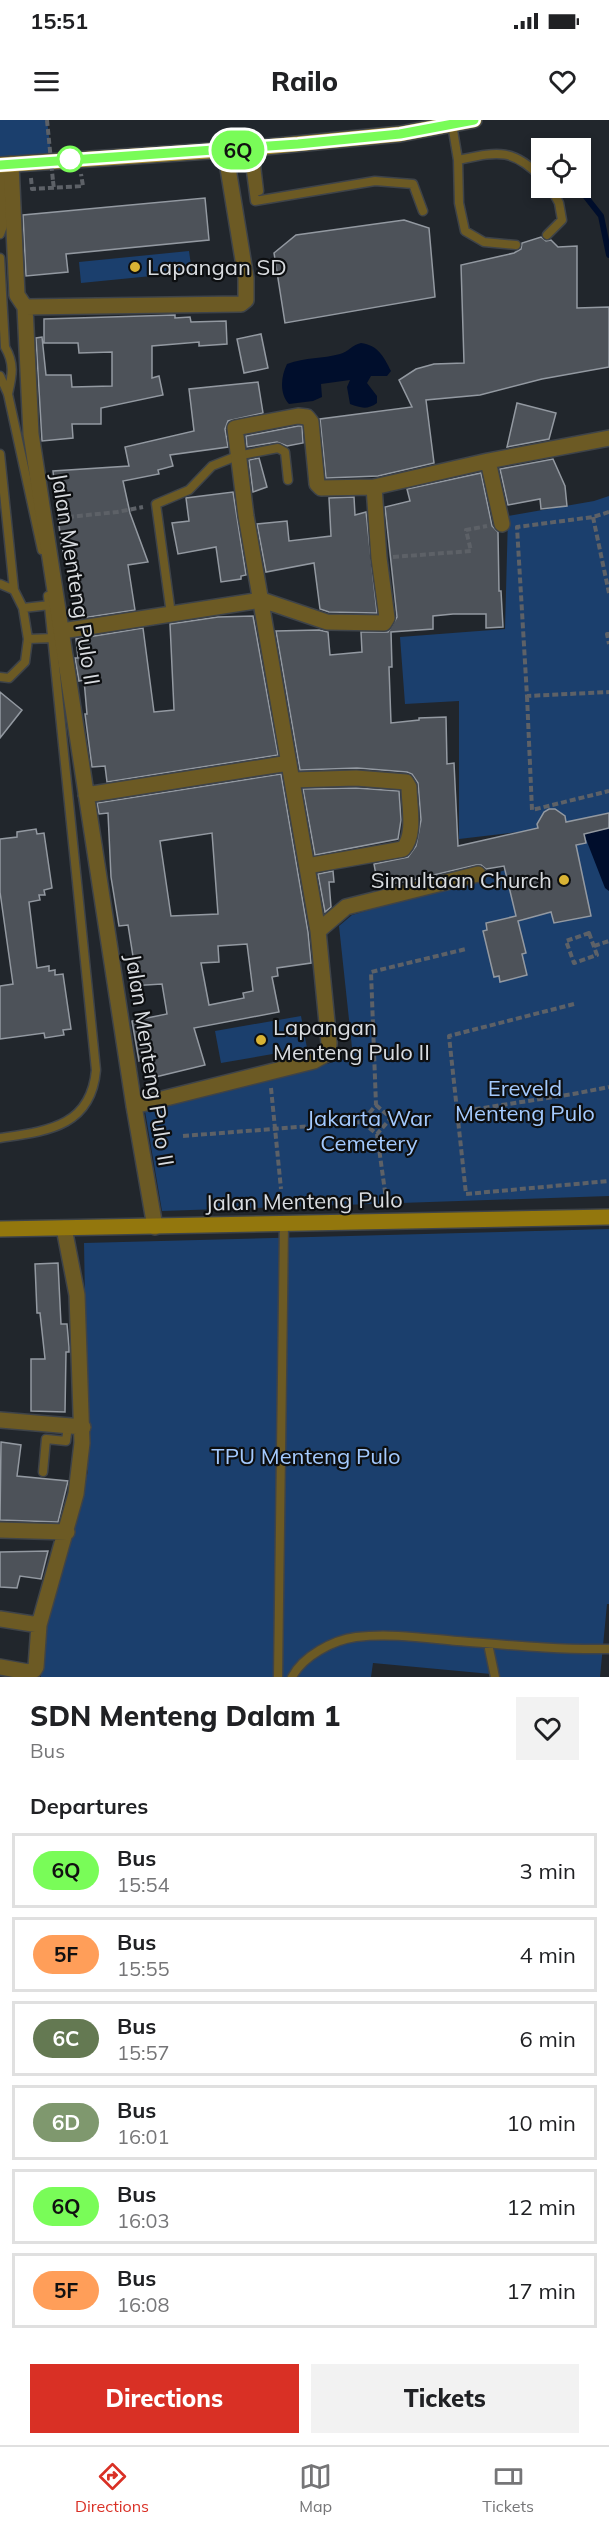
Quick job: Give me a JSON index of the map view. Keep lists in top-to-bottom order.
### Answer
{
  "streets": {
    "street": ["Jalan Menteng Pulo II", "Jalan Menteng Pulo"]
  },
  "crossings": [
    ["Jalan Menteng Pulo II", "Jalan Menteng Pulo"]
  ],
  "parks": ["Ereveld Menteng Pulo", "Jakarta War Cemetery", "TPU Menteng Pulo"],
  "places": ["Lapangan SD", "Simultaan Church", "Lapangan Menteng Pulo II"],
  "lines": ["bus line 6Q"],
  "page": {
    "status": "15:51",
    "header": "Railo",
    "on_map": "6Q",
    "heading": [
      ["SDN Menteng Dalam 1", "Bus"],
      "Departures"
    ],
    "list": [
      {
        "mark": "6Q",
        "name": "Bus",
        "note": "15:54",
        "value": "3 min"
      },
      {
        "mark": "5F",
        "name": "Bus",
        "note": "15:55",
        "value": "4 min"
      },
      {
        "mark": "6C",
        "name": "Bus",
        "note": "15:57",
        "value": "6 min"
      },
      {
        "mark": "6D",
        "name": "Bus",
        "note": "16:01",
        "value": "10 min"
      },
      {
        "mark": "6Q",
        "name": "Bus",
        "note": "16:03",
        "value": "12 min"
      },
      {
        "mark": "5F",
        "name": "Bus",
        "note": "16:08",
        "value": "17 min"
      }
    ],
    "buttons": ["Directions", "Tickets"],
    "tabs": ["Directions", "Map", "Tickets"]
  }
}
